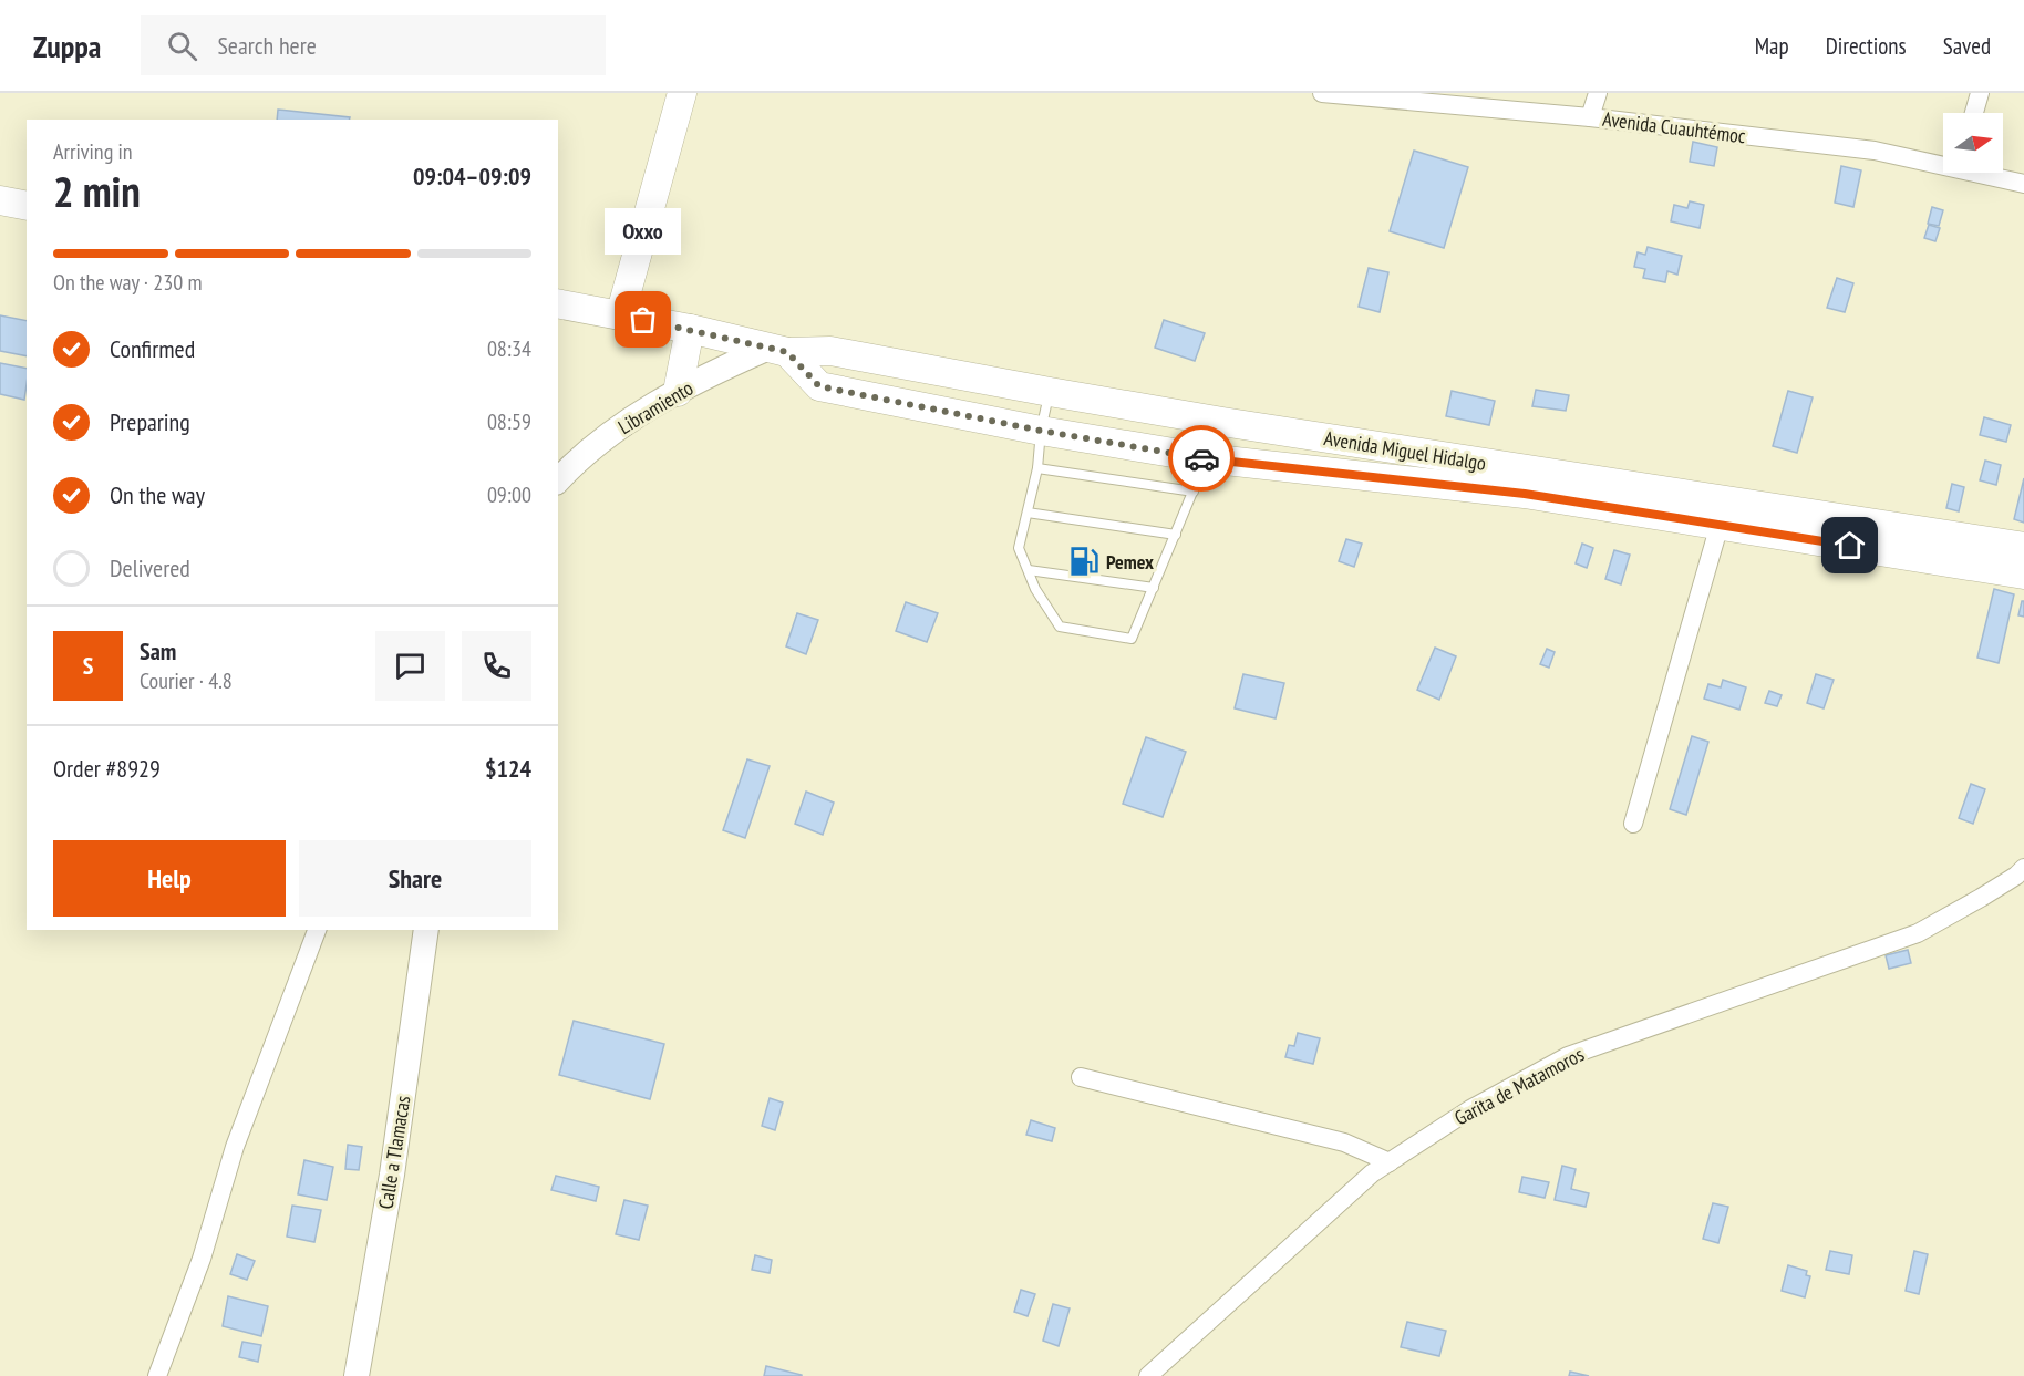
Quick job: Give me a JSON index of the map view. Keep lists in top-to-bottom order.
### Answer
{
  "streets": {
    "main road": ["Libramiento", "Avenida Miguel Hidalgo", "Calle a Tlamacas"],
    "street": ["Avenida Cuauhtémoc", "Garita de Matamoros"]
  },
  "crossings": [
    ["Libramiento", "Avenida Miguel Hidalgo"]
  ],
  "places": {
    "other": ["Oxxo"],
    "fuel station": ["Pemex"]
  },
  "north": "right",
  "page": {
    "header": "Zuppa",
    "search": "Search here",
    "nav": ["Map", "Directions", "Saved"],
    "heading": ["2 min", "Arriving in", "09:04–09:09"],
    "panel": [
      "Sam",
      "Courier · 4.8",
      "Order #8929",
      "$124"
    ],
    "bubble": "Oxxo",
    "bar": "On the way · 230 m",
    "list": [
      ["Confirmed", "08:34"],
      ["Preparing", "08:59"],
      ["On the way", "09:00"],
      "Delivered"
    ],
    "round": "S",
    "buttons": ["Help", "Share"]
  }
}
